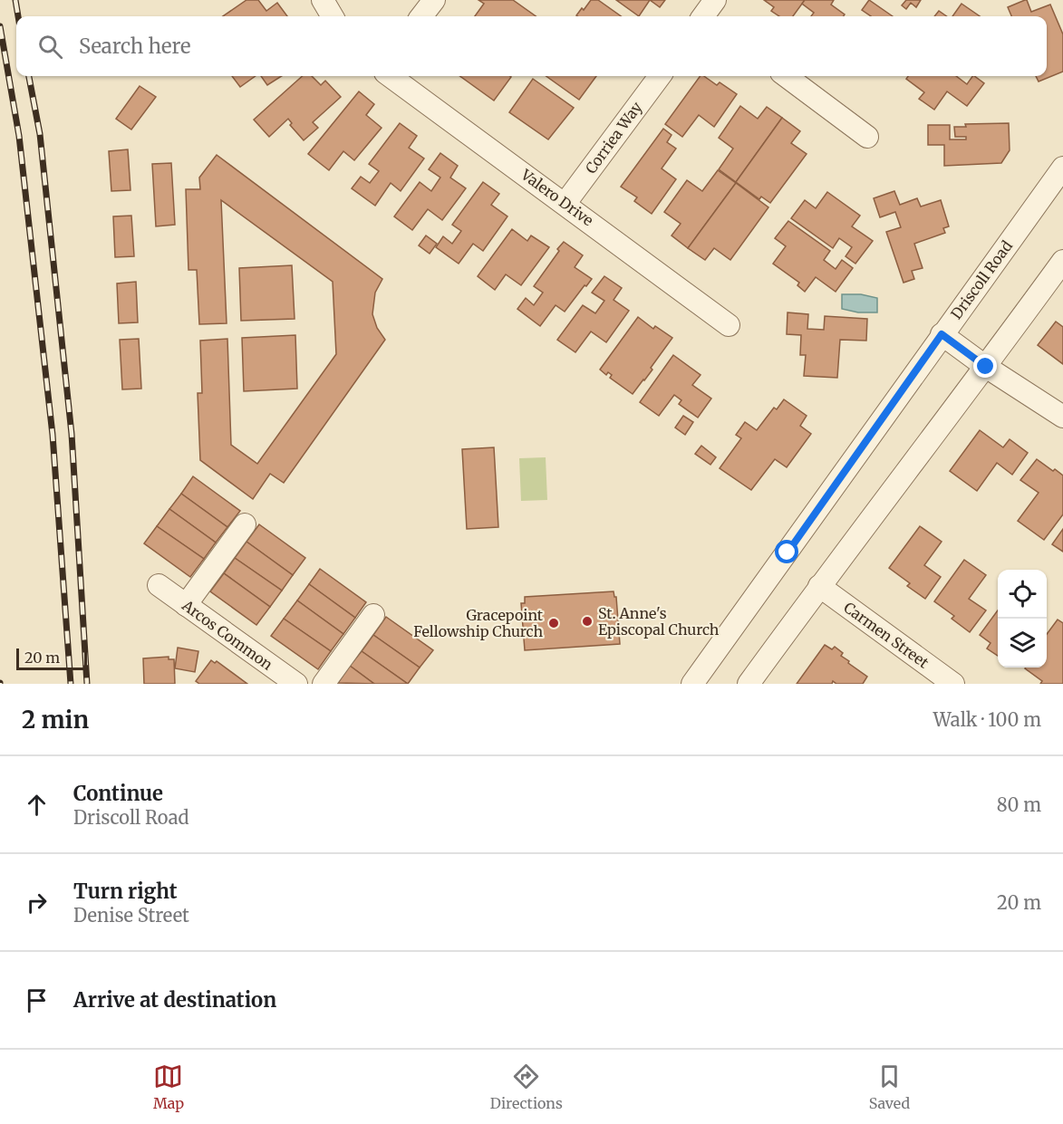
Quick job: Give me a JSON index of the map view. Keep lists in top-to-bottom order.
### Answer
{
  "streets": {
    "street": [
      "Corriea Way",
      "Valero Drive",
      "Driscoll Road",
      "Arcos Common",
      "Carmen Street"
    ]
  },
  "crossings": [
    ["Corriea Way", "Valero Drive"]
  ],
  "places": ["St. Anne's Episcopal Church", "Gracepoint Fellowship Church"],
  "scale_bar": "20 m",
  "page": {
    "search": "Search here",
    "scale": "20 m",
    "heading": ["2 min", "Walk · 100 m"],
    "list": [
      ["Continue", "Driscoll Road", "80 m"],
      ["Turn right", "Denise Street", "20 m"],
      "Arrive at destination"
    ],
    "nav": ["Map", "Directions", "Saved"]
  }
}
